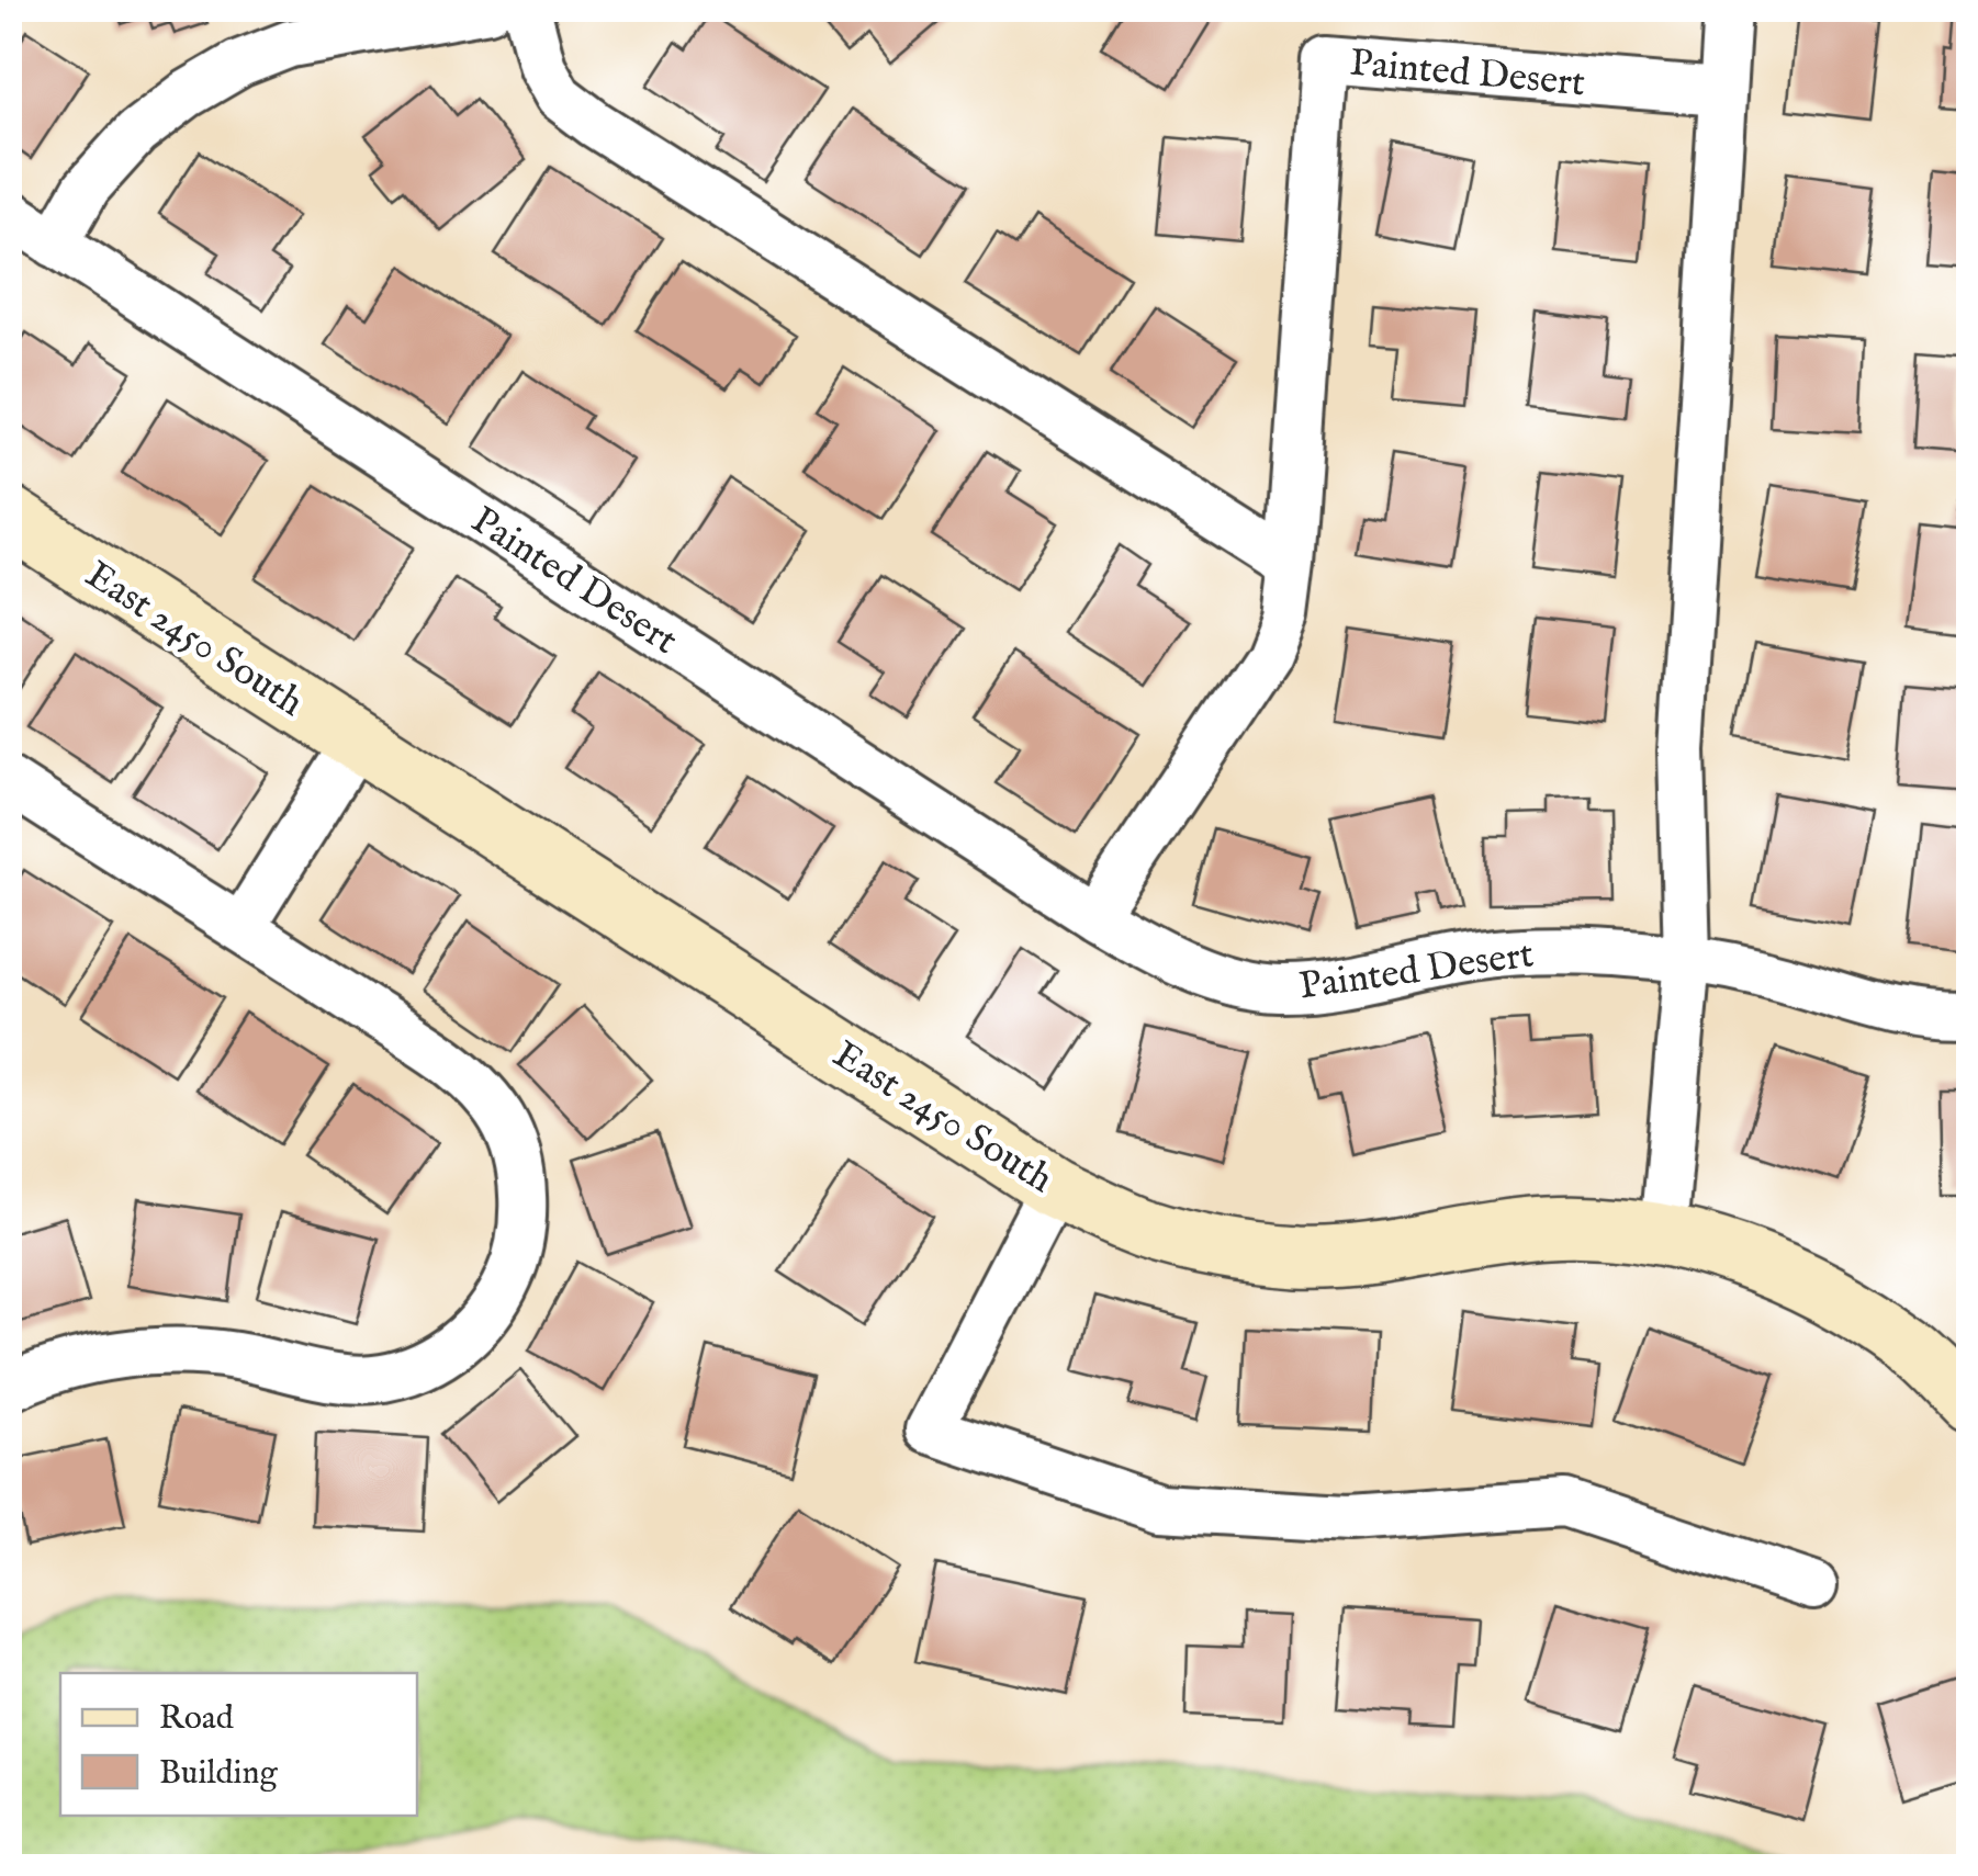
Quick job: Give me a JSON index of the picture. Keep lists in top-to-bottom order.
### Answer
{
  "streets": {
    "street": ["Painted Desert", "East 2450 South"]
  },
  "legend": ["Road", "Building"]
}
